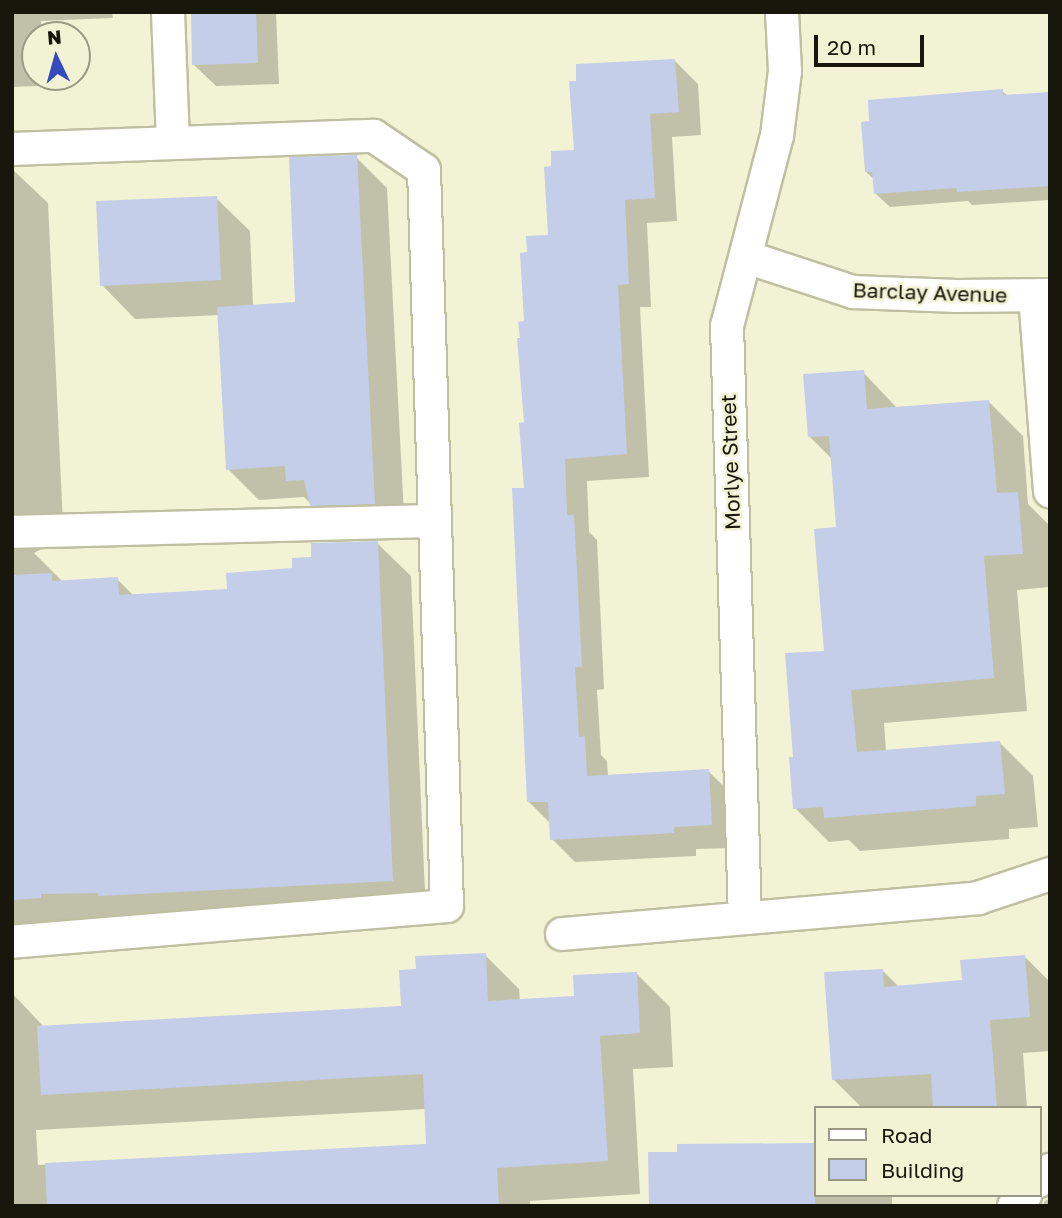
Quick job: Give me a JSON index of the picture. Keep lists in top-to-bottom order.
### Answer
{
  "streets": {
    "street": ["Barclay Avenue", "Morlye Street"]
  },
  "crossings": [
    ["Barclay Avenue", "Morlye Street"]
  ],
  "legend": ["Road", "Building"],
  "scale_bar": "20 m",
  "north": "top"
}
